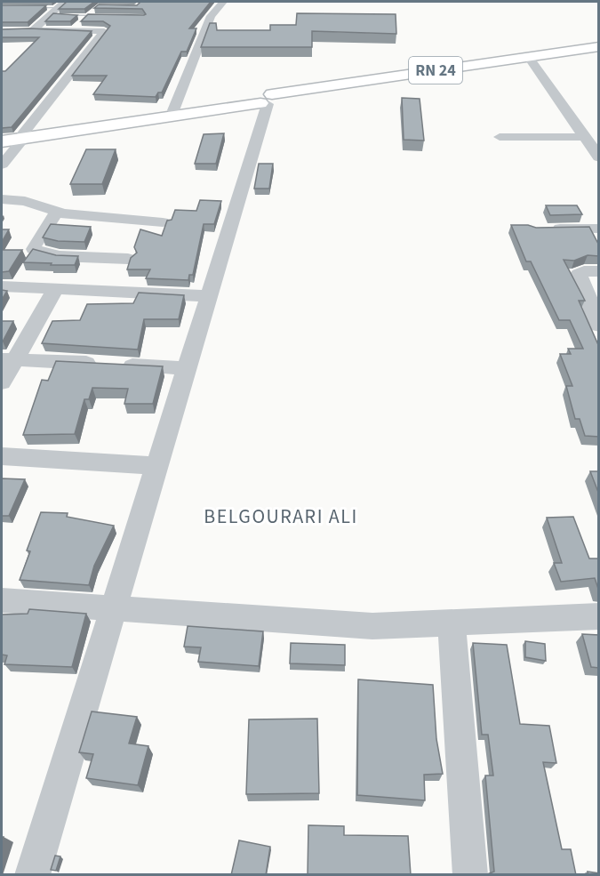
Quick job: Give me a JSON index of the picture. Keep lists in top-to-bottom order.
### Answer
{
  "streets": {
    "highway": ["RN 24"]
  },
  "districts": ["BELGOURARI ALI"]
}
